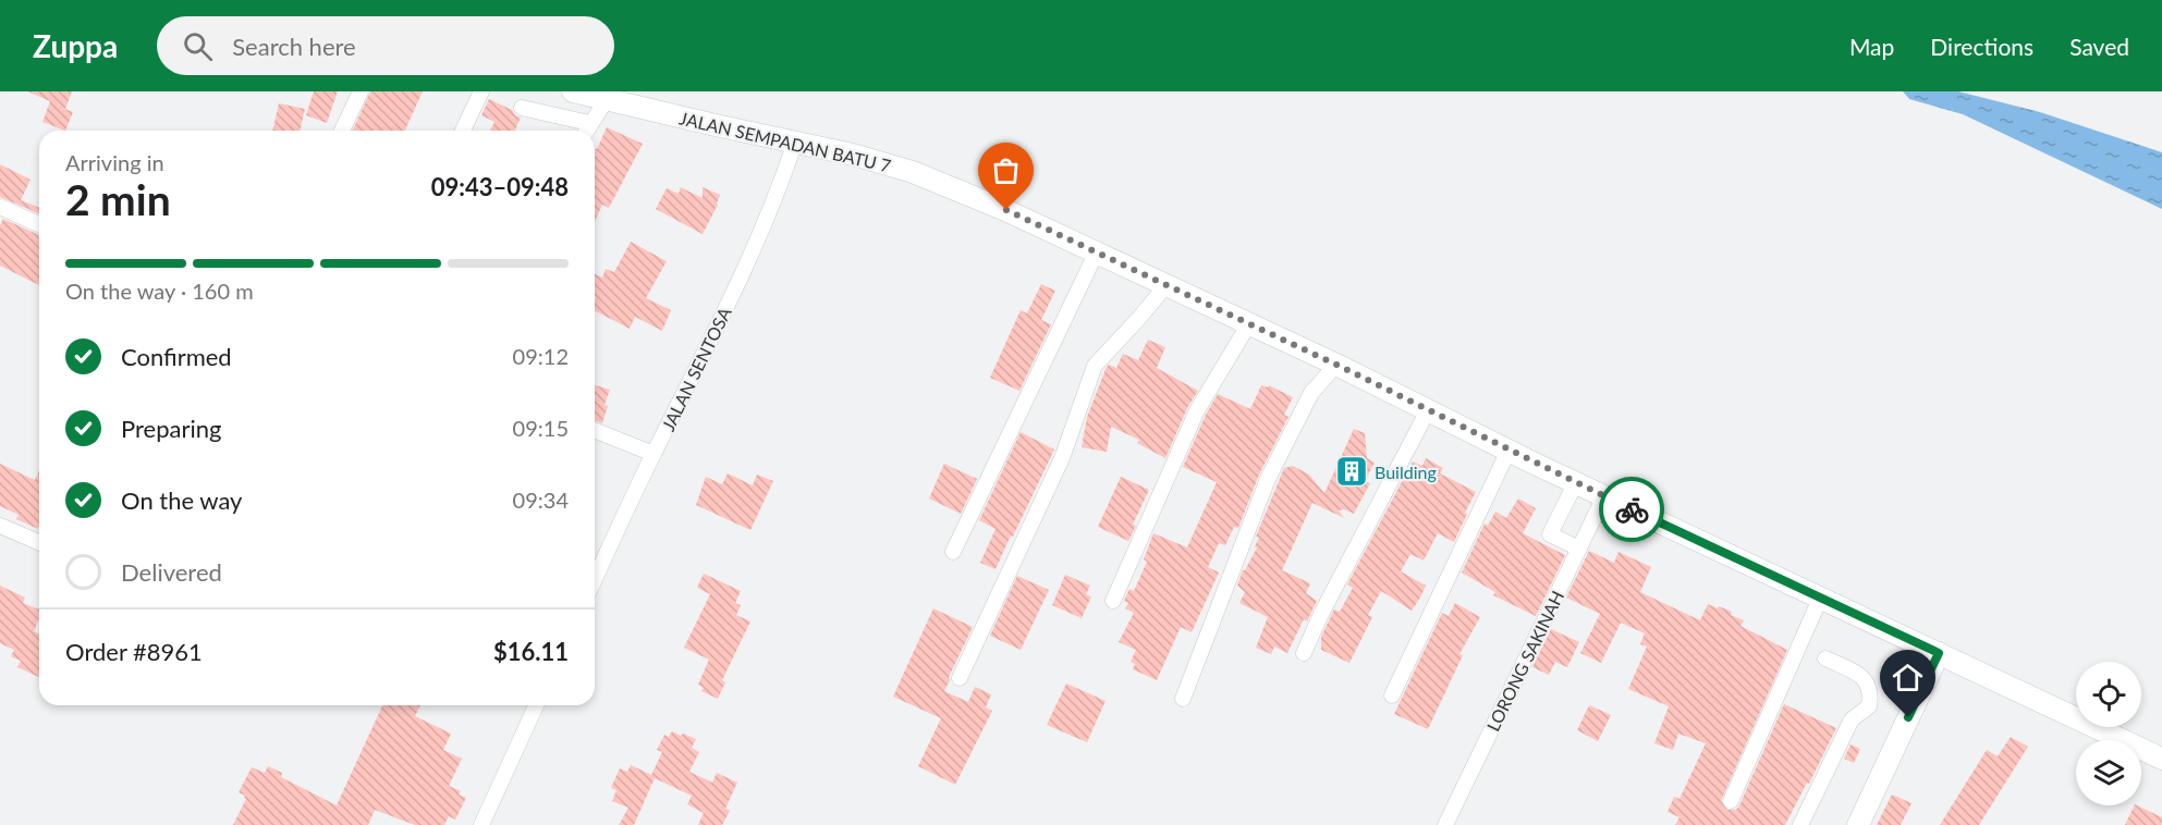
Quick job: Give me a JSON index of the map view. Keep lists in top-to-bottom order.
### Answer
{
  "streets": {
    "street": ["JALAN SEMPADAN BATU 7", "JALAN SENTOSA", "LORONG SAKINAH"]
  },
  "crossings": [
    ["JALAN SEMPADAN BATU 7", "JALAN SENTOSA"],
    ["JALAN SEMPADAN BATU 7", "LORONG SAKINAH"]
  ],
  "places": {
    "building": ["Building"]
  },
  "page": {
    "header": "Zuppa",
    "search": "Search here",
    "nav": ["Map", "Directions", "Saved"],
    "heading": ["2 min", "Arriving in", "09:43–09:48"],
    "panel": ["Order #8961", "$16.11"],
    "bar": "On the way · 160 m",
    "list": [
      ["Confirmed", "09:12"],
      ["Preparing", "09:15"],
      ["On the way", "09:34"],
      "Delivered"
    ]
  }
}
